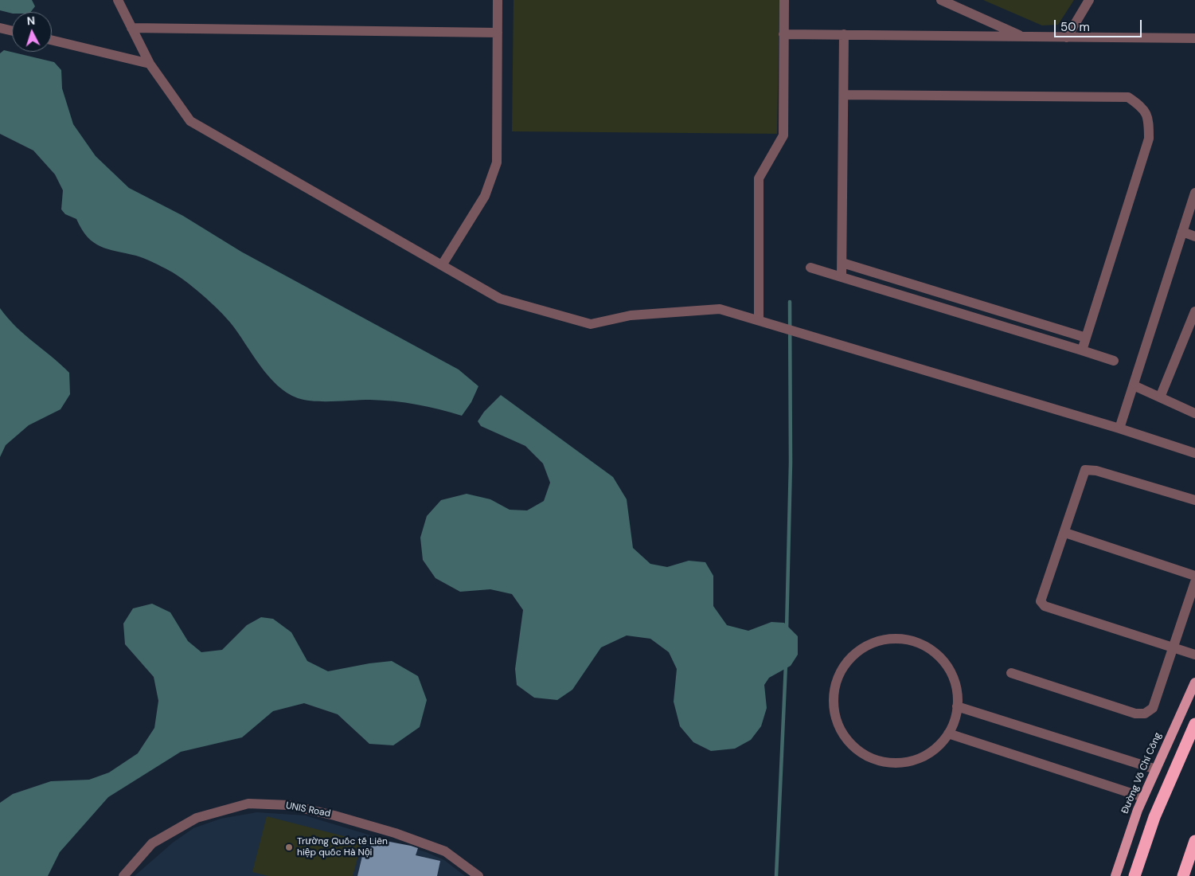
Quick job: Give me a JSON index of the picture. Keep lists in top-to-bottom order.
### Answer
{
  "streets": {
    "main road": ["Đường Võ Chí Công"],
    "street": ["UNIS Road"]
  },
  "places": ["Trường Quốc tế Liên hiệp quốc Hà Nội"],
  "scale_bar": "50 m",
  "north": "top"
}
